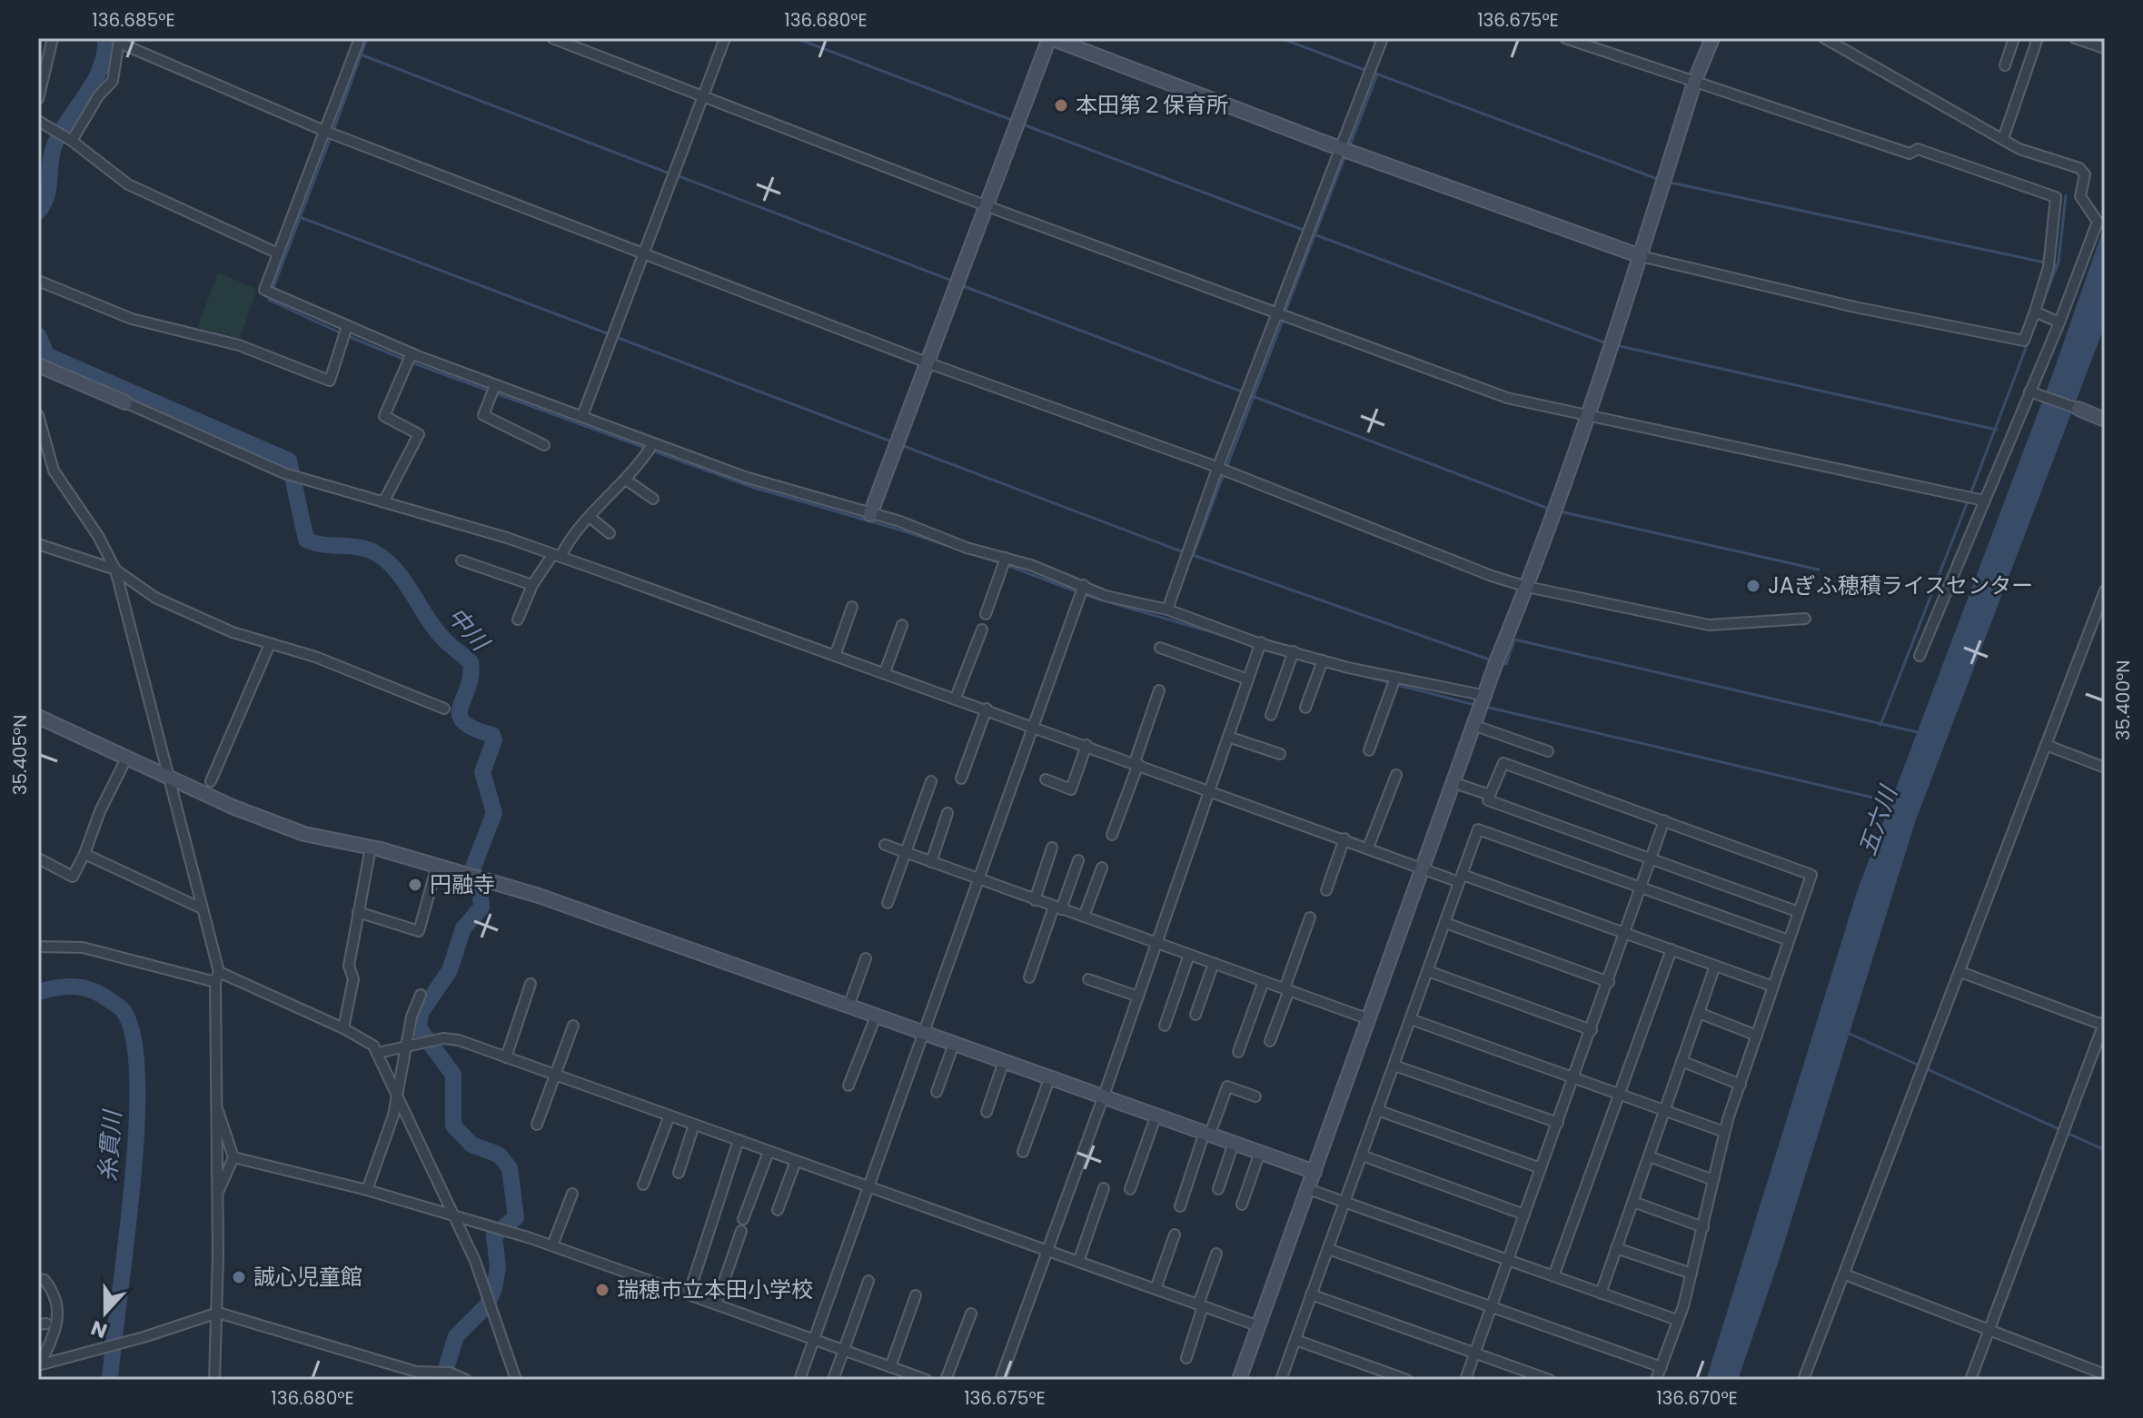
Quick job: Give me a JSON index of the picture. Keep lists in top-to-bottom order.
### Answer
{
  "water": ["中川", "五六川", "糸貫川"],
  "places": [
    "本田第２保育所",
    "JAぎふ穂積ライスセンター",
    "円融寺",
    "誠心児童館",
    "瑞穂市立本田小学校"
  ],
  "north": "bottom",
  "coordinates": [
    "136.685°E",
    "136.680°E",
    "136.675°E",
    "35.400°N",
    "35.405°N",
    "136.670°E"
  ]
}
